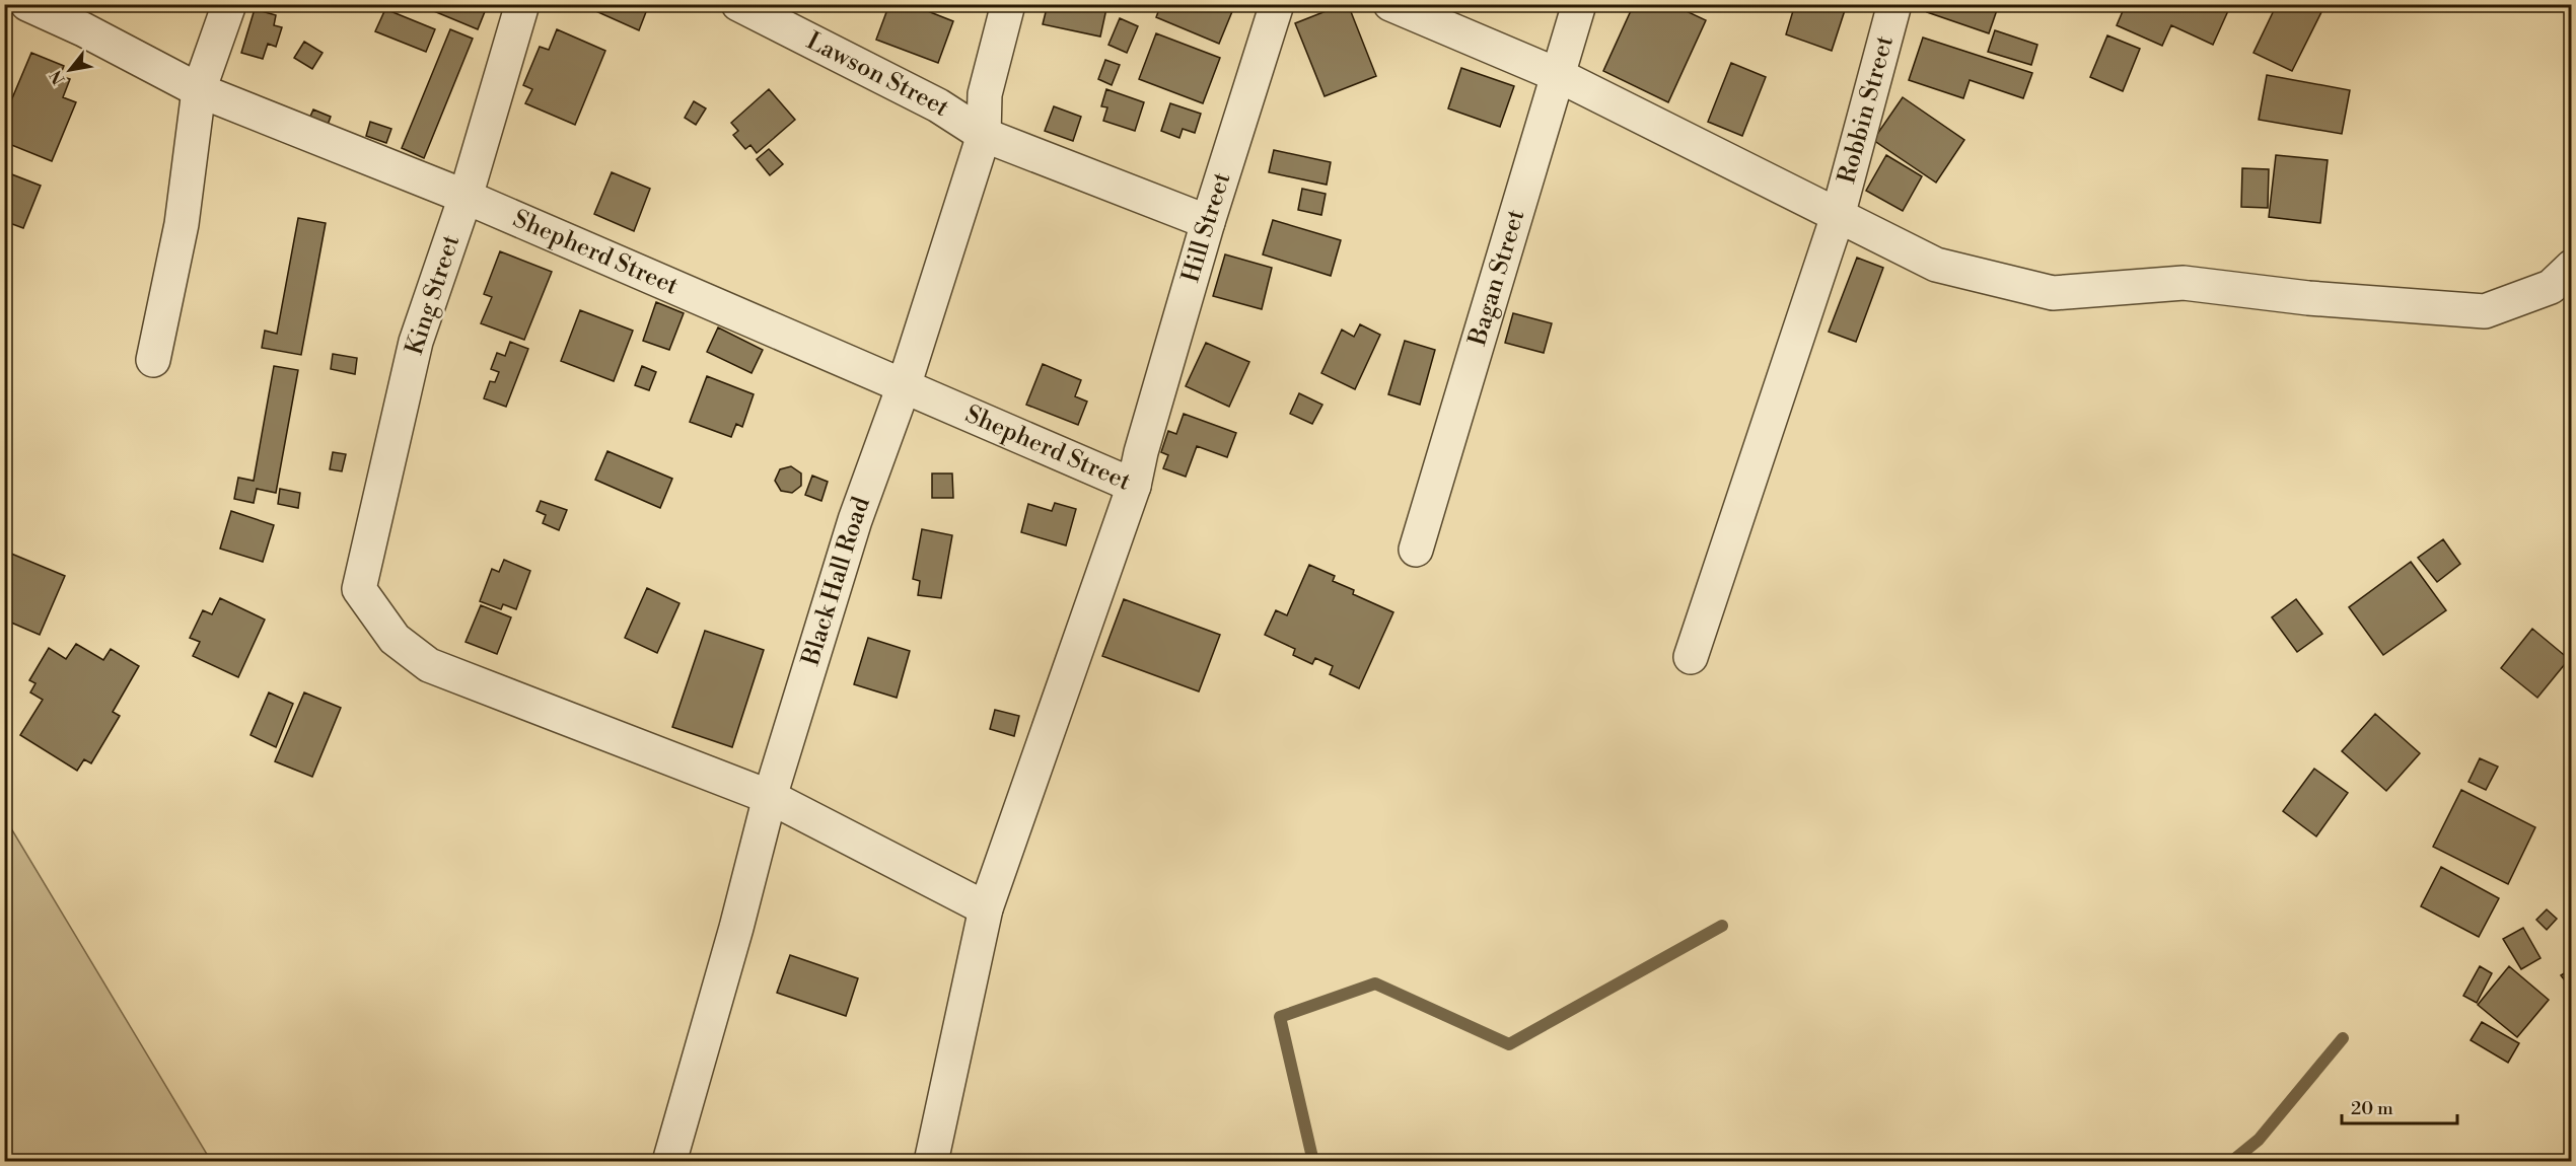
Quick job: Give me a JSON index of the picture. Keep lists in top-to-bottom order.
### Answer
{
  "streets": {
    "street": [
      "Lawson Street",
      "Robbin Street",
      "Hill Street",
      "Shepherd Street",
      "Bagan Street",
      "King Street",
      "Black Hall Road"
    ]
  },
  "crossings": [
    ["Lawson Street", "Hill Street"],
    ["Lawson Street", "Black Hall Road"],
    ["Hill Street", "Shepherd Street"],
    ["Shepherd Street", "King Street"],
    ["Shepherd Street", "Black Hall Road"],
    ["King Street", "Black Hall Road"]
  ],
  "scale_bar": "20 m",
  "north": "bottom left"
}
